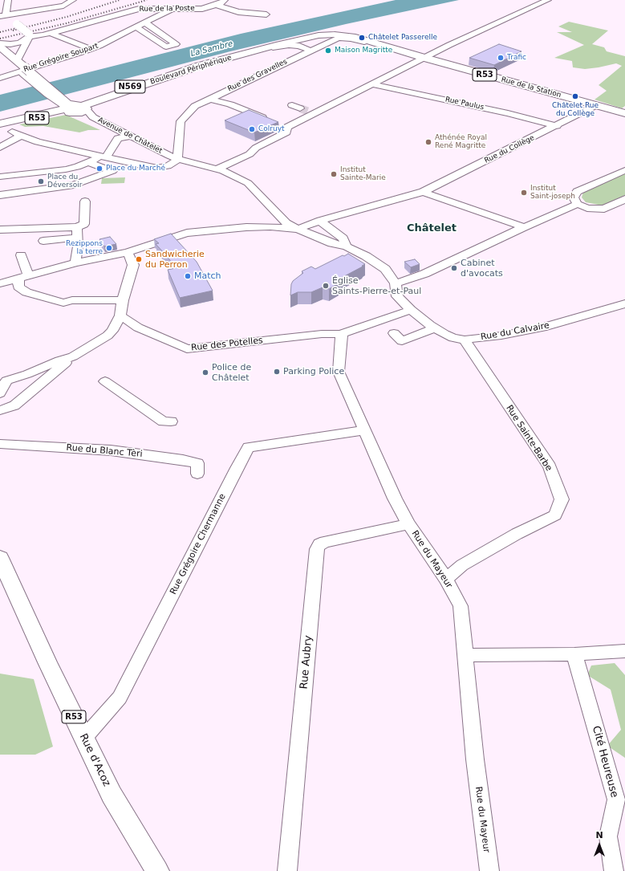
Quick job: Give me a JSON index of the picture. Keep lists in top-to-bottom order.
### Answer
{
  "streets": {
    "main road": [
      "Boulevard Périphérique",
      "R53",
      "N569",
      "Rue de la Station",
      "Avenue de Châtelet",
      "Rue d'Acoz"
    ],
    "street": [
      "Rue de la Poste",
      "Rue Grégoire Soupart",
      "Rue des Gravelles",
      "Rue Paulus",
      "Rue du Collège",
      "Rue du Calvaire",
      "Rue des Potelles",
      "Rue Sainte-Barbe",
      "Rue du Blanc Tèri",
      "Rue Grégoire Chermanne",
      "Rue du Mayeur",
      "Rue Aubry",
      "Cité Heureuse"
    ]
  },
  "crossings": [
    ["Rue de la Poste", "Rue Grégoire Soupart"],
    ["Boulevard Périphérique", "N569"],
    ["Boulevard Périphérique", "Rue de la Station"],
    ["Boulevard Périphérique", "Avenue de Châtelet"],
    ["Rue des Gravelles", "Rue de la Station"],
    ["Rue des Gravelles", "Avenue de Châtelet"],
    ["N569", "Avenue de Châtelet"],
    ["Rue de la Station", "Rue du Collège"],
    ["Rue Paulus", "Rue du Collège"],
    ["Rue du Calvaire", "Rue Sainte-Barbe"],
    ["Rue des Potelles", "Rue du Mayeur"],
    ["Rue Sainte-Barbe", "Rue du Mayeur"],
    ["Rue Grégoire Chermanne", "Rue du Mayeur"],
    ["Rue Grégoire Chermanne", "Rue d'Acoz"],
    ["Rue du Mayeur", "Rue Aubry"]
  ],
  "districts": ["Châtelet"],
  "water": ["La Sambre"],
  "places": [
    "Châtelet Passerelle",
    "Maison Magritte",
    "Trafic",
    "Châtelet Rue du Collège",
    "Colruyt",
    "Athénée Royal René Magritte",
    "Place du Marché",
    "Institut Sainte-Marie",
    "Place du Déversoir",
    "Institut Saint-joseph",
    "Rezippons la terre",
    "Sandwicherie du Perron",
    "Cabinet d'avocats",
    "Match",
    "Église Saints-Pierre-et-Paul",
    "Parking Police",
    "Police de Châtelet"
  ],
  "north": "top"
}
